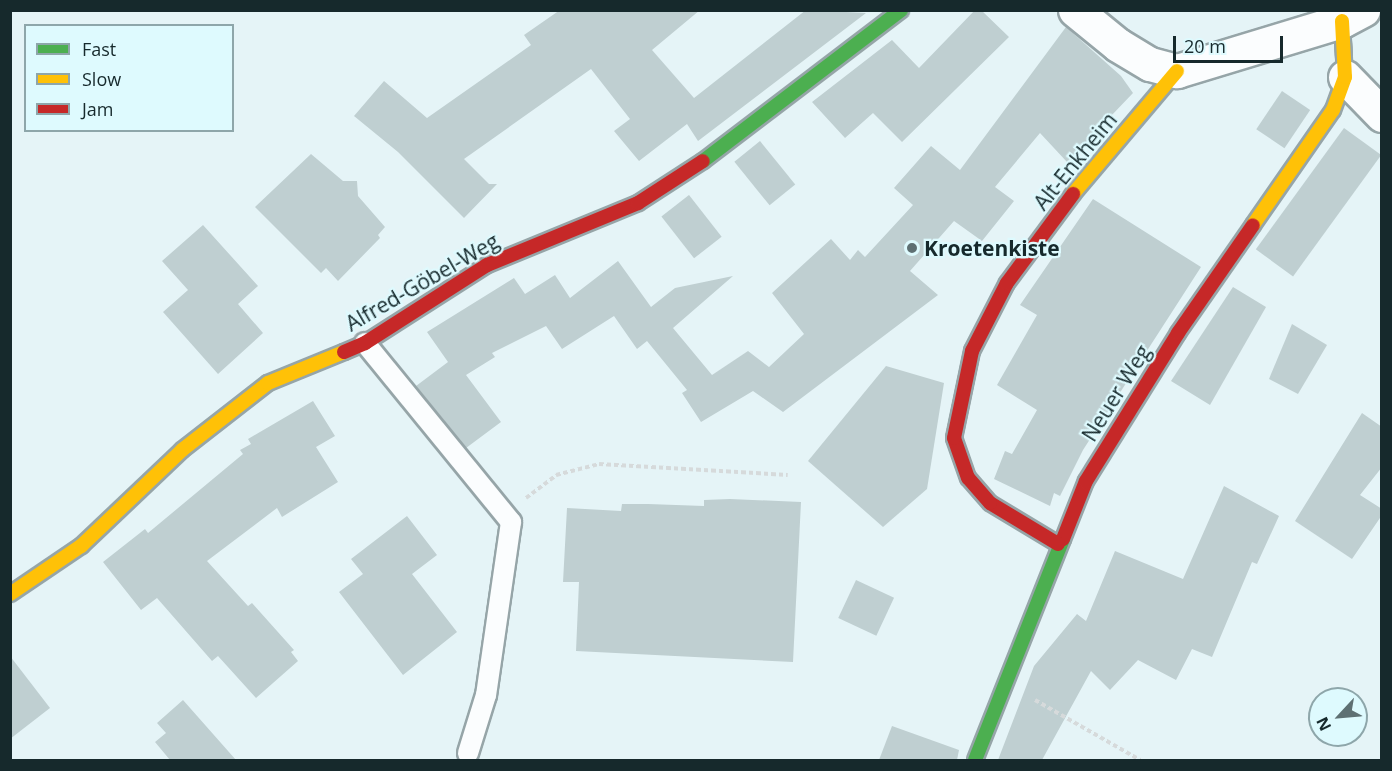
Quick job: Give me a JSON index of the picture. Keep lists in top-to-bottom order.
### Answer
{
  "streets": {
    "street": ["Alt-Enkheim", "Alfred-Göbel-Weg", "Neuer Weg"]
  },
  "crossings": [
    ["Alt-Enkheim", "Neuer Weg"]
  ],
  "places": ["Kroetenkiste"],
  "legend": ["Fast", "Slow", "Jam"],
  "scale_bar": "20 m",
  "north": "bottom left"
}
